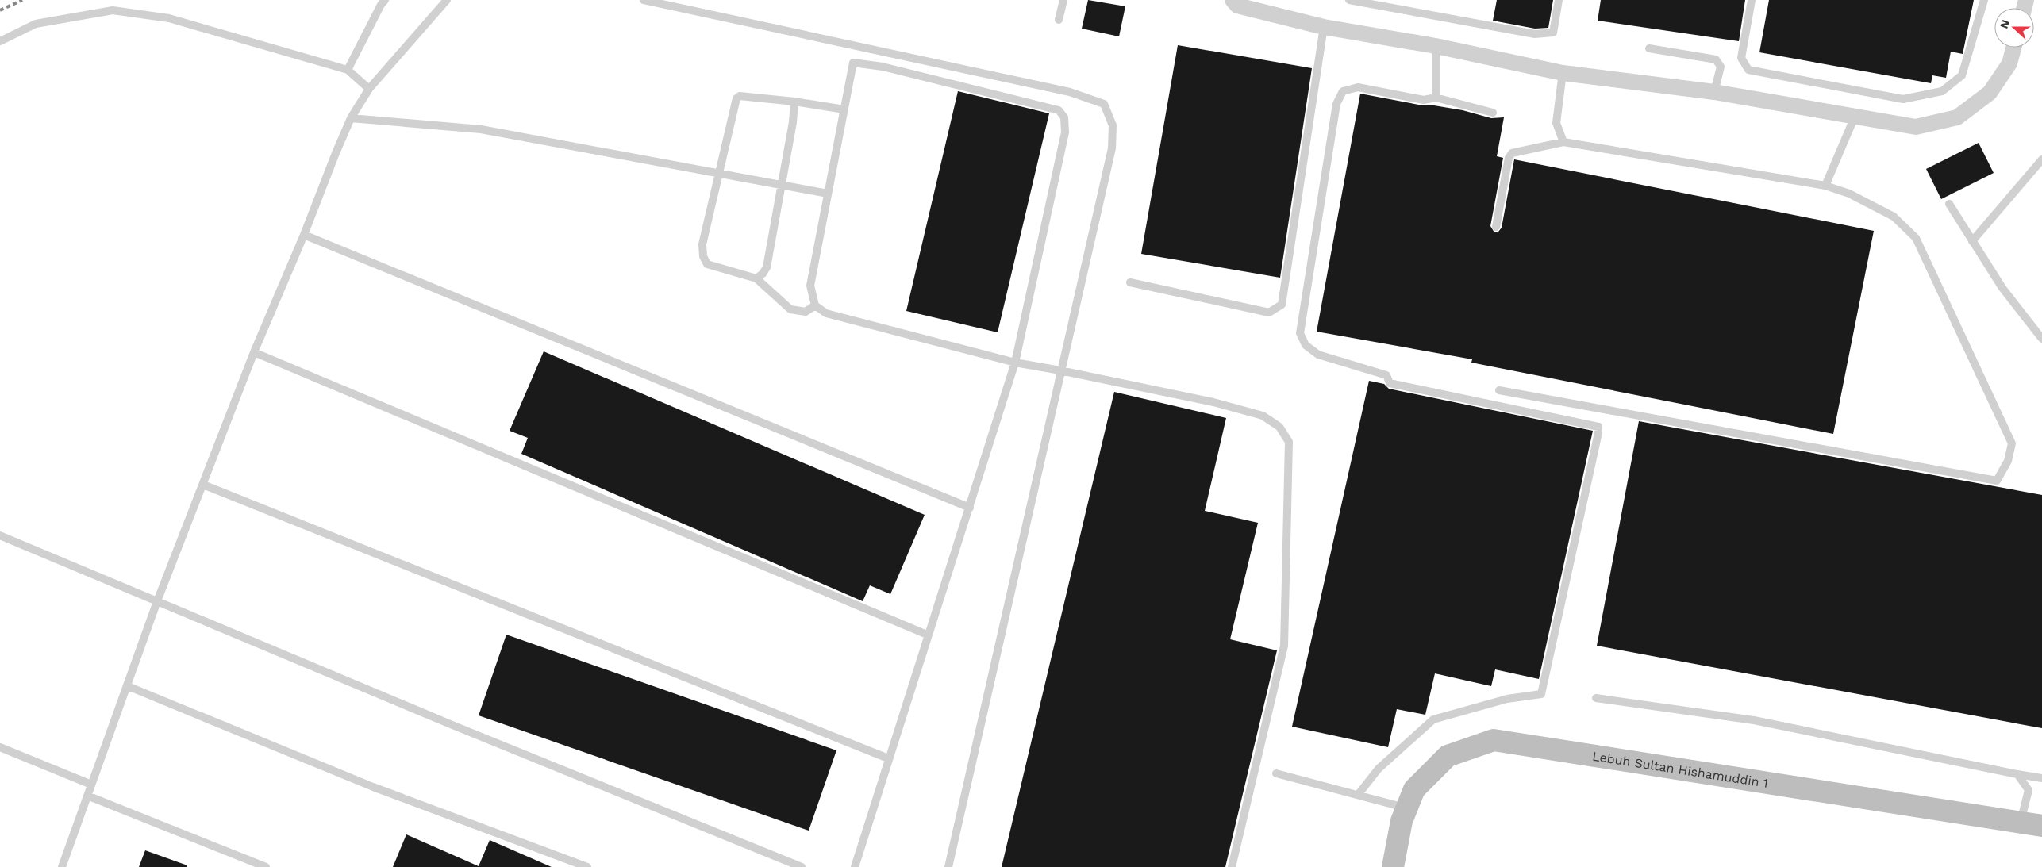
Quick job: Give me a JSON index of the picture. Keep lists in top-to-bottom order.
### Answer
{
  "streets": {
    "street": ["Lebuh Sultan Hishamuddin 1"]
  },
  "north": "left"
}
